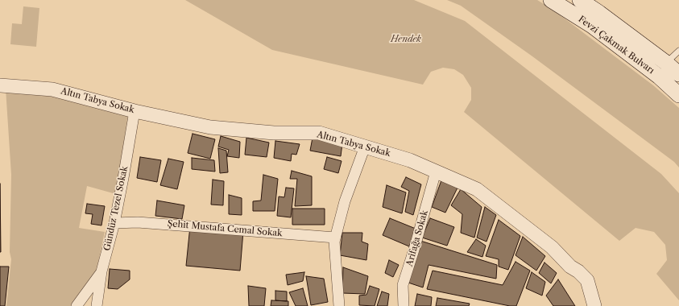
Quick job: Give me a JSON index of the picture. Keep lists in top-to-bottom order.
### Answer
{
  "streets": {
    "main road": ["Fevzi Çakmak Bulvarı"],
    "street": [
      "Altın Tabya Sokak",
      "Gündüz Tezel Sokak",
      "Şehit Mustafa Cemal Sokak",
      "Arifağa Sokak"
    ]
  },
  "crossings": [
    ["Altın Tabya Sokak", "Gündüz Tezel Sokak"],
    ["Altın Tabya Sokak", "Arifağa Sokak"],
    ["Gündüz Tezel Sokak", "Şehit Mustafa Cemal Sokak"]
  ],
  "parks": ["Hendek"]
}
